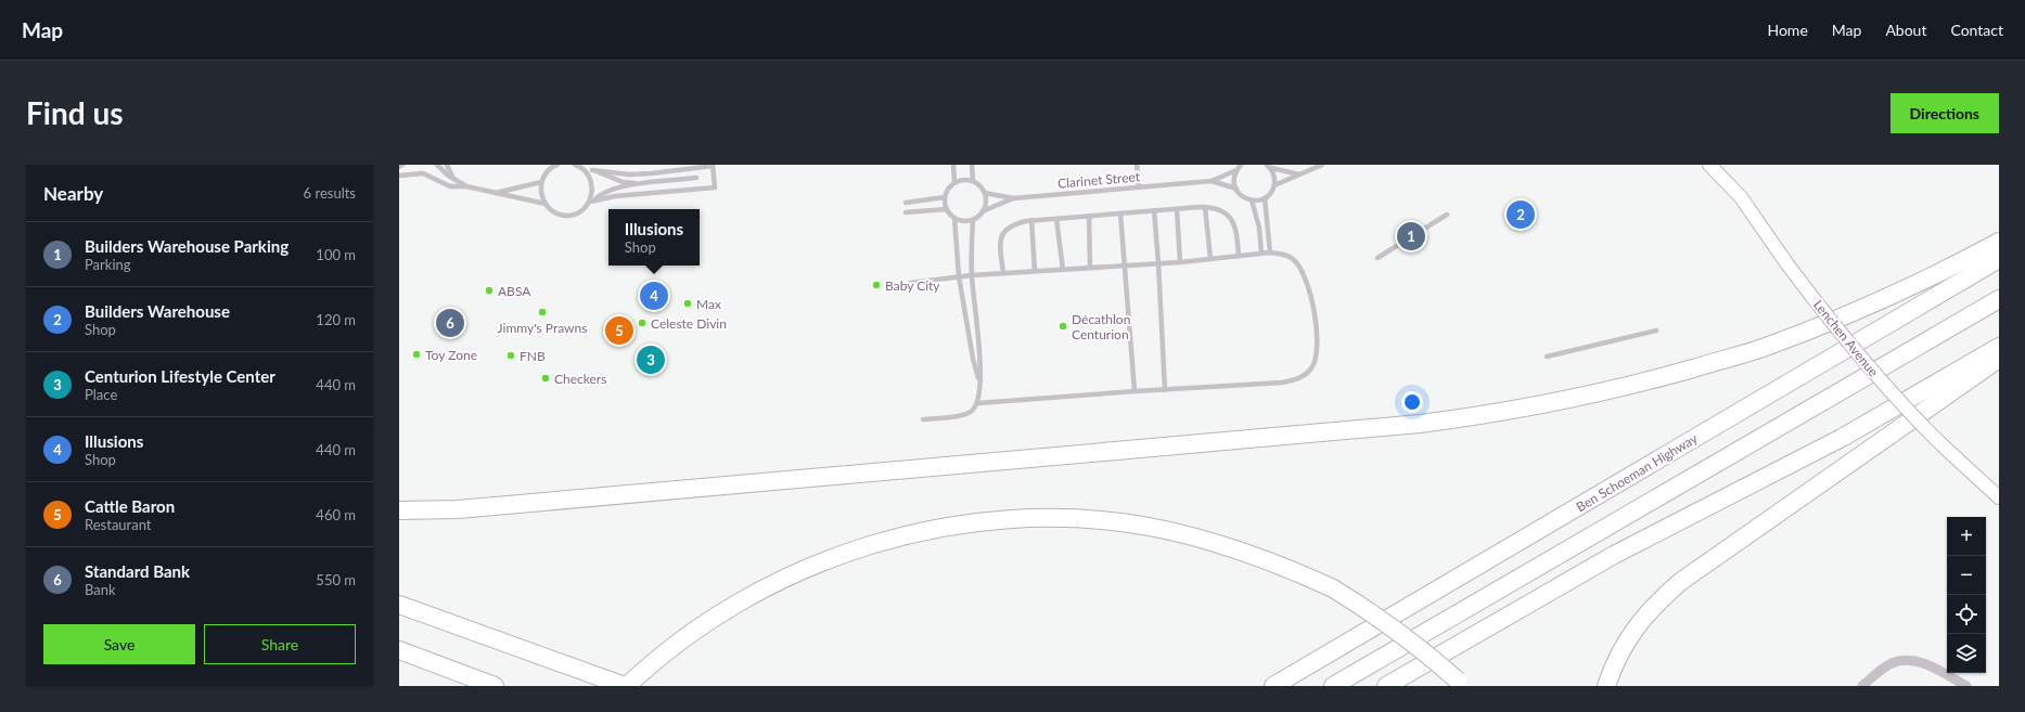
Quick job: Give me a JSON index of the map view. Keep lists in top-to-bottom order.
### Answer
{
  "streets": {
    "highway": ["Ben Schoeman Highway"],
    "main road": ["Lenchen Avenue"],
    "lane": ["Clarinet Street"]
  },
  "places": [
    "Baby City",
    "ABSA",
    "Max",
    "Jimmy's Prawns",
    "Celeste Divin",
    "Décathlon Centurion",
    "Toy Zone",
    "FNB",
    "Checkers"
  ],
  "page": {
    "header": "Map",
    "nav": [
      "Home",
      "Map",
      "About",
      "Contact"
    ],
    "buttons": [
      "Directions",
      ["Save", "Share"]
    ],
    "title": "Find us",
    "heading": ["Nearby", "6 results"],
    "pins": [
      "2",
      "1",
      "4",
      "6",
      "5",
      "3"
    ],
    "popup": ["Illusions", "Shop"],
    "list": [
      {
        "mark": "1",
        "name": "Builders Warehouse Parking",
        "note": "Parking",
        "value": "100 m"
      },
      {
        "mark": "2",
        "name": "Builders Warehouse",
        "note": "Shop",
        "value": "120 m"
      },
      {
        "mark": "3",
        "name": "Centurion Lifestyle Center",
        "note": "Place",
        "value": "440 m"
      },
      {
        "mark": "4",
        "name": "Illusions",
        "note": "Shop",
        "value": "440 m"
      },
      {
        "mark": "5",
        "name": "Cattle Baron",
        "note": "Restaurant",
        "value": "460 m"
      },
      {
        "mark": "6",
        "name": "Standard Bank",
        "note": "Bank",
        "value": "550 m"
      }
    ],
    "map_buttons": ["+", "−"]
  }
}
